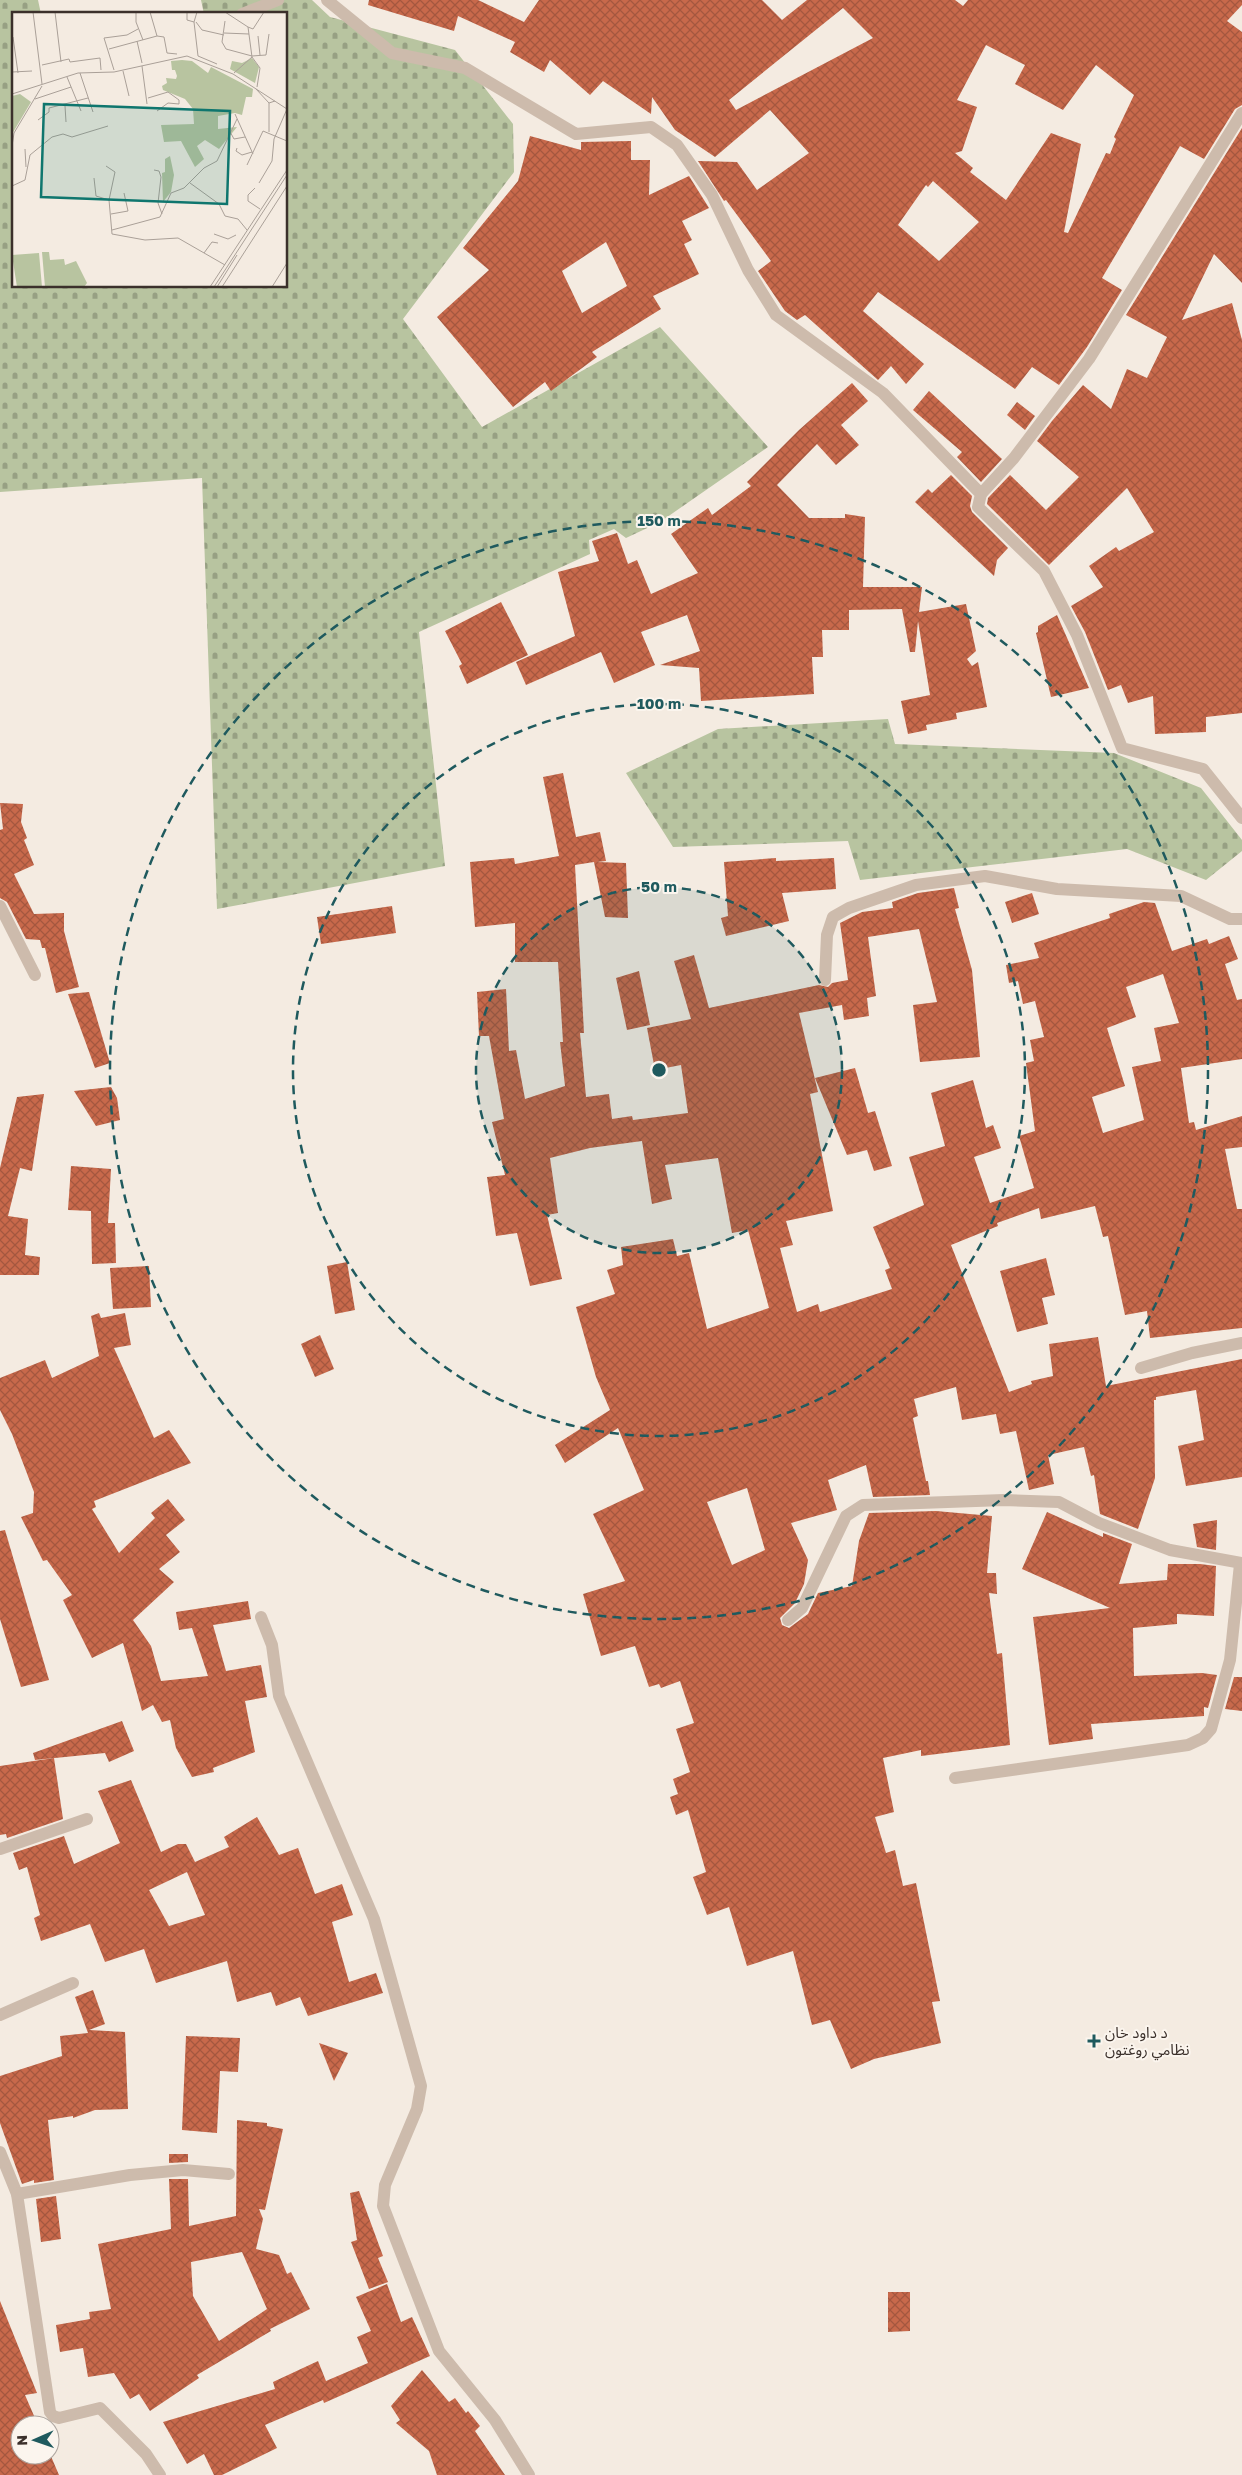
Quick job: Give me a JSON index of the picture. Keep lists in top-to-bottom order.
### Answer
{
  "places": {
    "health": ["د داود خان نظامي روغتون"]
  },
  "north": "left",
  "rings": ["150 m", "100 m", "50 m"]
}
